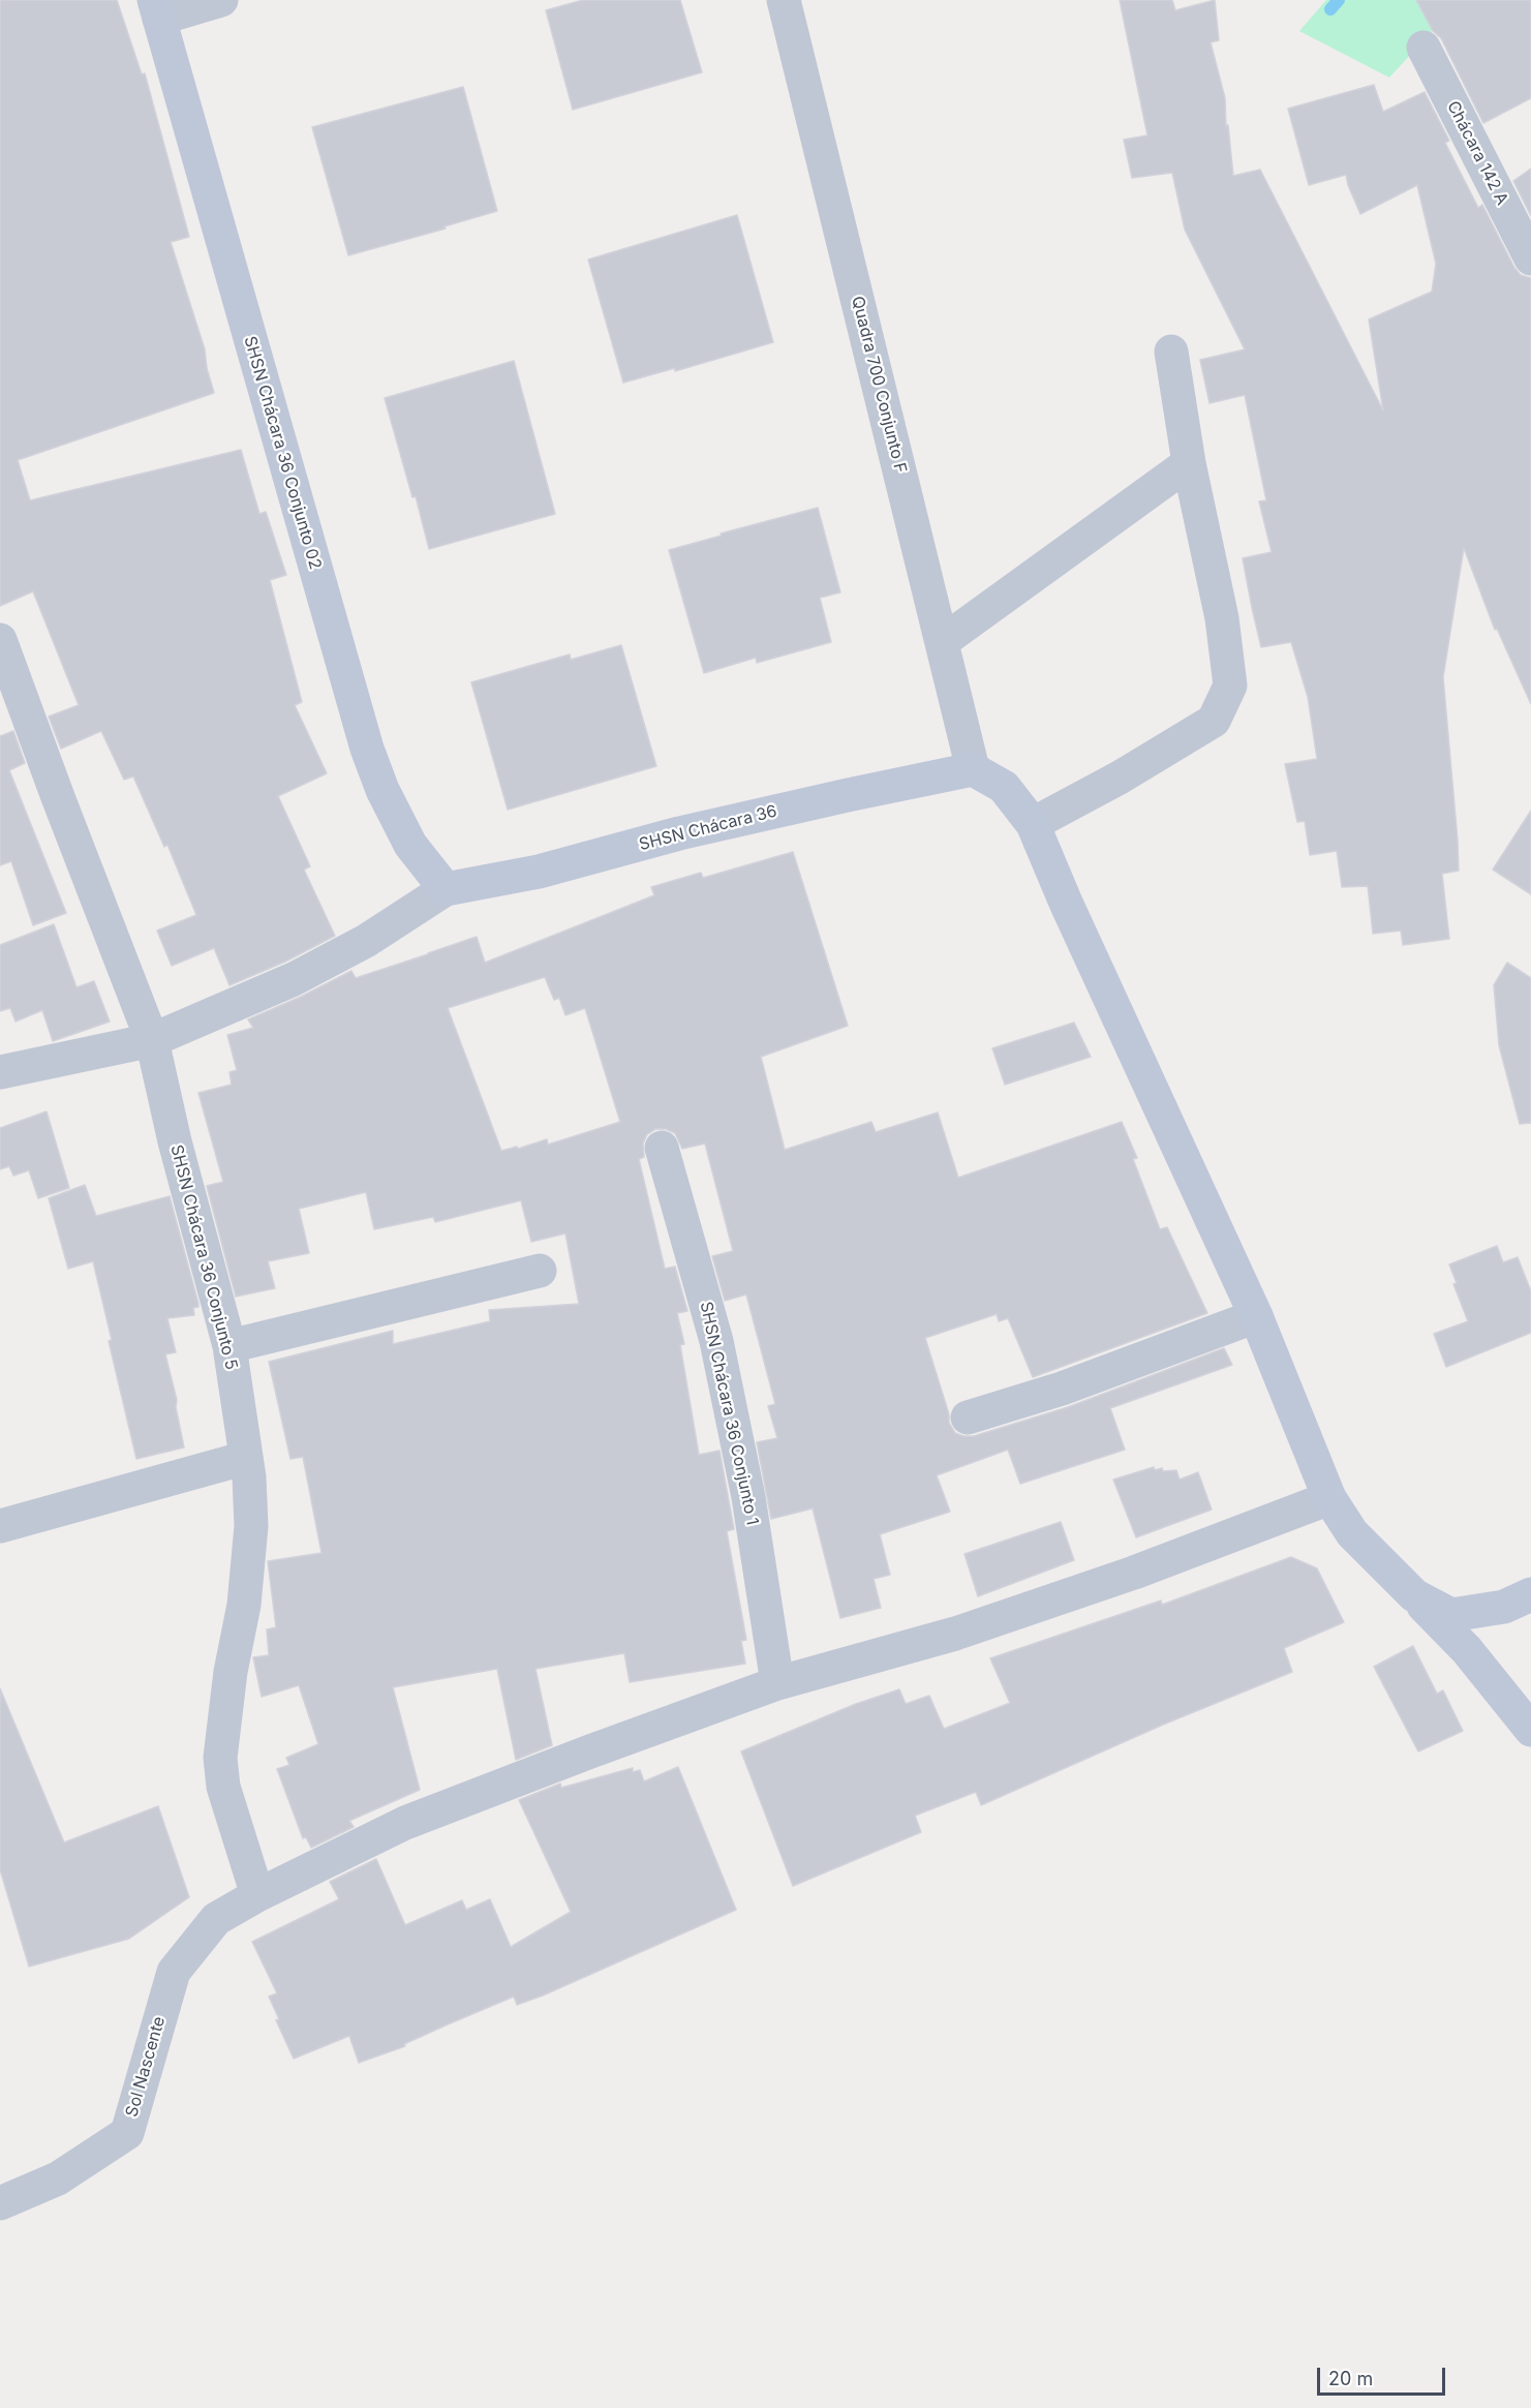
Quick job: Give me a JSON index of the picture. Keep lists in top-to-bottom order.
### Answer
{
  "streets": {
    "street": [
      "Chácara 142 A",
      "Quadra 700 Conjunto F",
      "SHSN Chácara 36 Conjunto 02",
      "SHSN Chácara 36",
      "SHSN Chácara 36 Conjunto 5",
      "SHSN Chácara 36 Conjunto 1",
      "Sol Nascente"
    ]
  },
  "crossings": [
    ["Quadra 700 Conjunto F", "SHSN Chácara 36"],
    ["SHSN Chácara 36 Conjunto 02", "SHSN Chácara 36"],
    ["SHSN Chácara 36 Conjunto 5", "Sol Nascente"],
    ["SHSN Chácara 36 Conjunto 1", "Sol Nascente"]
  ],
  "scale_bar": "20 m"
}
